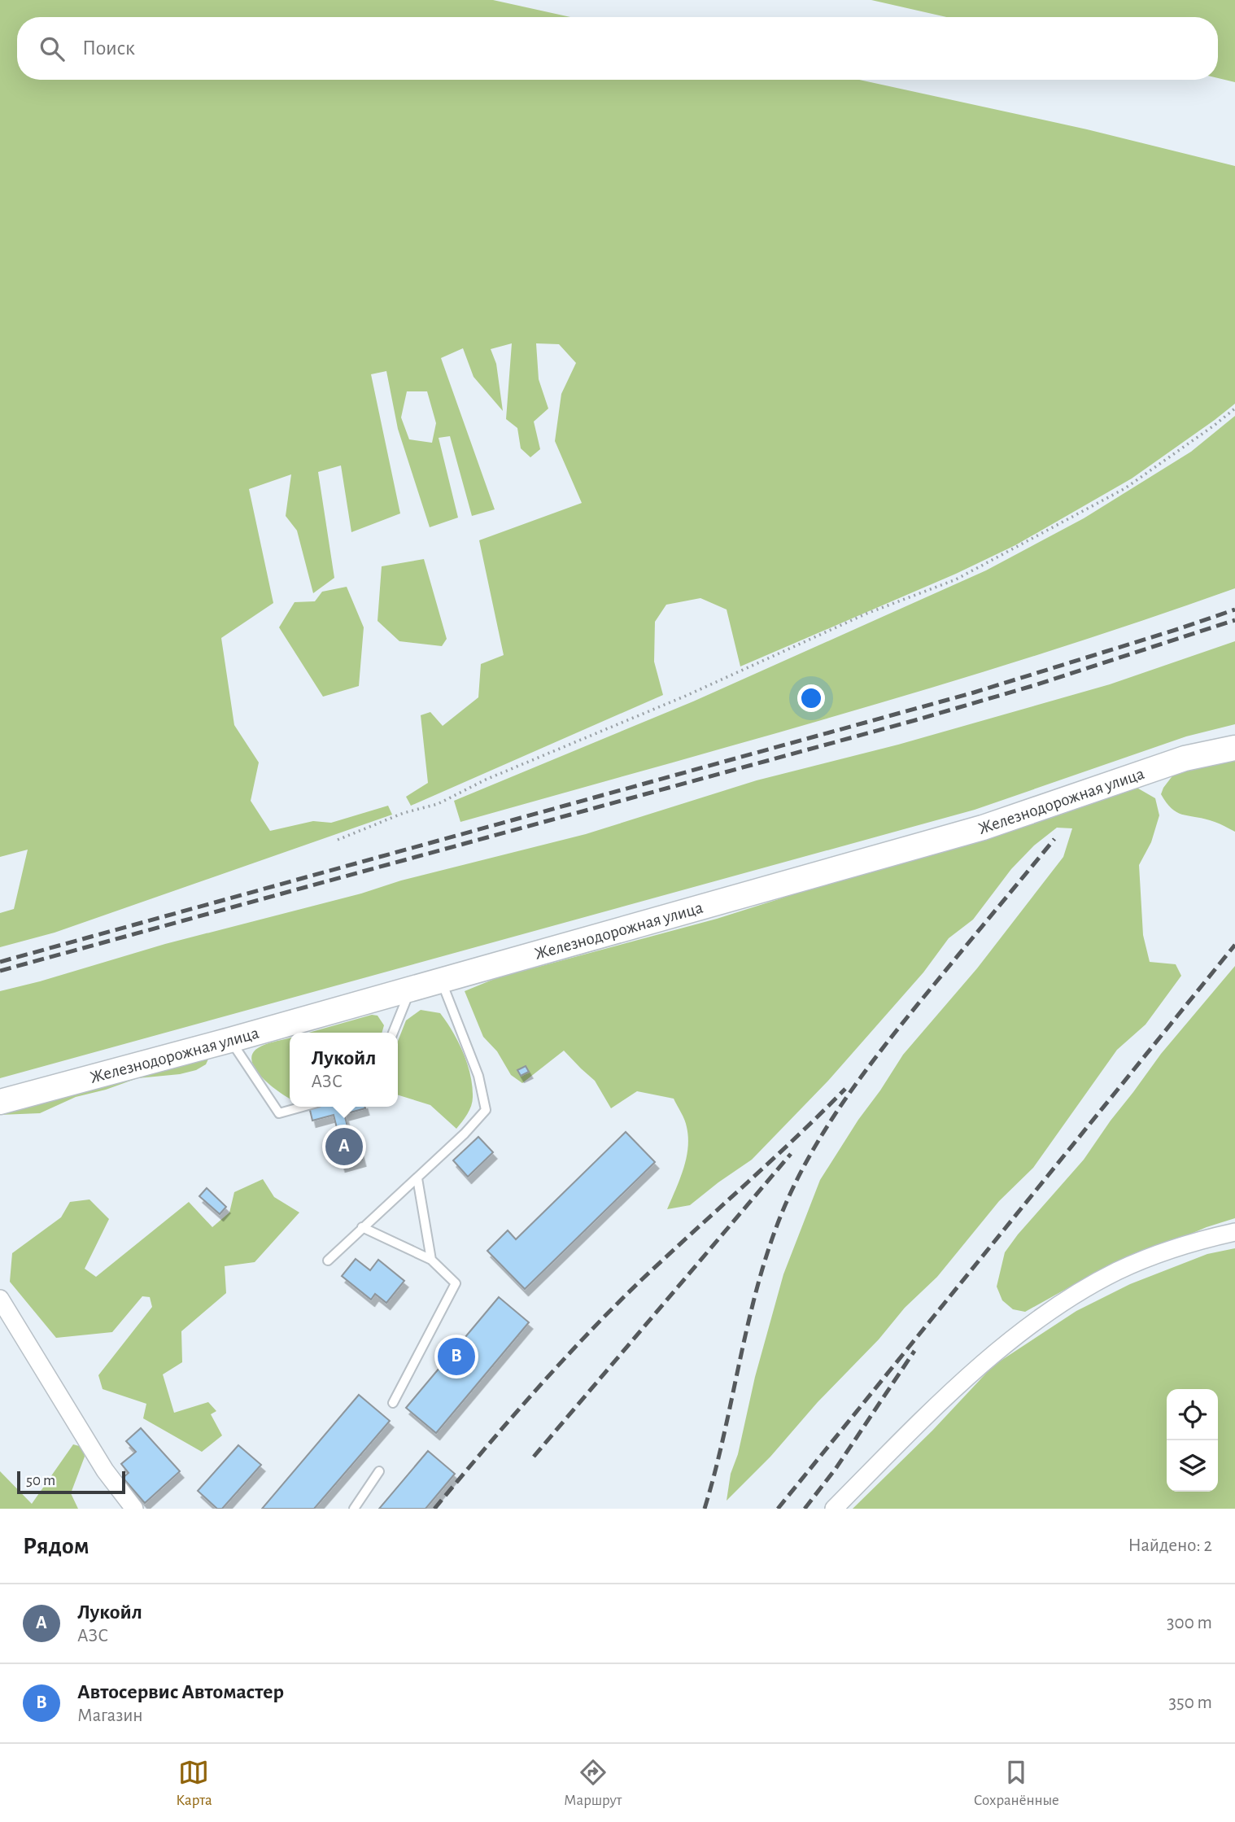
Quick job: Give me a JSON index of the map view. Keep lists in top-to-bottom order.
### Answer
{
  "streets": {
    "main road": ["Железнодорожная улица"]
  },
  "scale_bar": "50 m",
  "page": {
    "search": "Поиск",
    "popup": ["Лукойл", "АЗС"],
    "pins": ["A", "B"],
    "scale": "50 m",
    "heading": ["Рядом", "Найдено: 2"],
    "list": [
      {
        "mark": "A",
        "name": "Лукойл",
        "note": "АЗС",
        "value": "300 m"
      },
      {
        "mark": "B",
        "name": "Автосервис Автомастер",
        "note": "Магазин",
        "value": "350 m"
      }
    ],
    "nav": ["Карта", "Маршрут", "Сохранённые"]
  }
}
